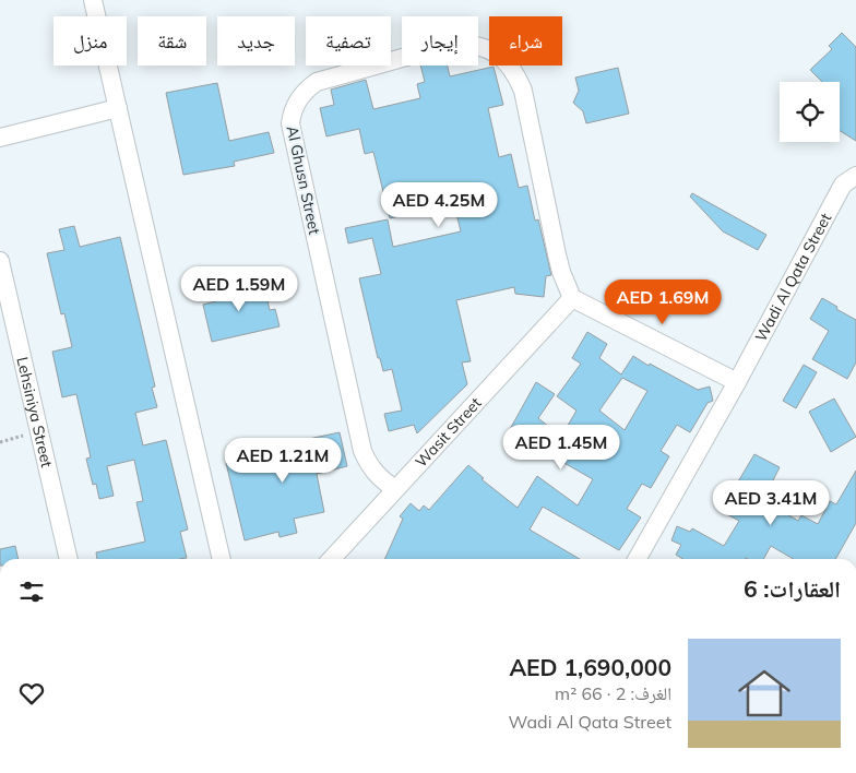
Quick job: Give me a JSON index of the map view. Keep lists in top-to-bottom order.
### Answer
{
  "streets": {
    "street": [
      "Al Ghusn Street",
      "Wadi Al Qata Street",
      "Lehsiniya Street",
      "Wasit Street"
    ]
  },
  "crossings": [
    ["Al Ghusn Street", "Wasit Street"]
  ],
  "page": {
    "chip": [
      "شراء",
      "إيجار",
      "تصفية",
      "جديد",
      "شقة",
      "منزل"
    ],
    "price": [
      "AED 4.25M",
      "AED 1.59M",
      "AED 1.69M",
      "AED 1.45M",
      "AED 1.21M",
      "AED 3.41M"
    ],
    "heading": "العقارات: 6",
    "list": [
      {
        "name": "AED 1,690,000",
        "note": "الغرف: 2 · 66 m² · Wadi Al Qata Street"
      }
    ]
  }
}
